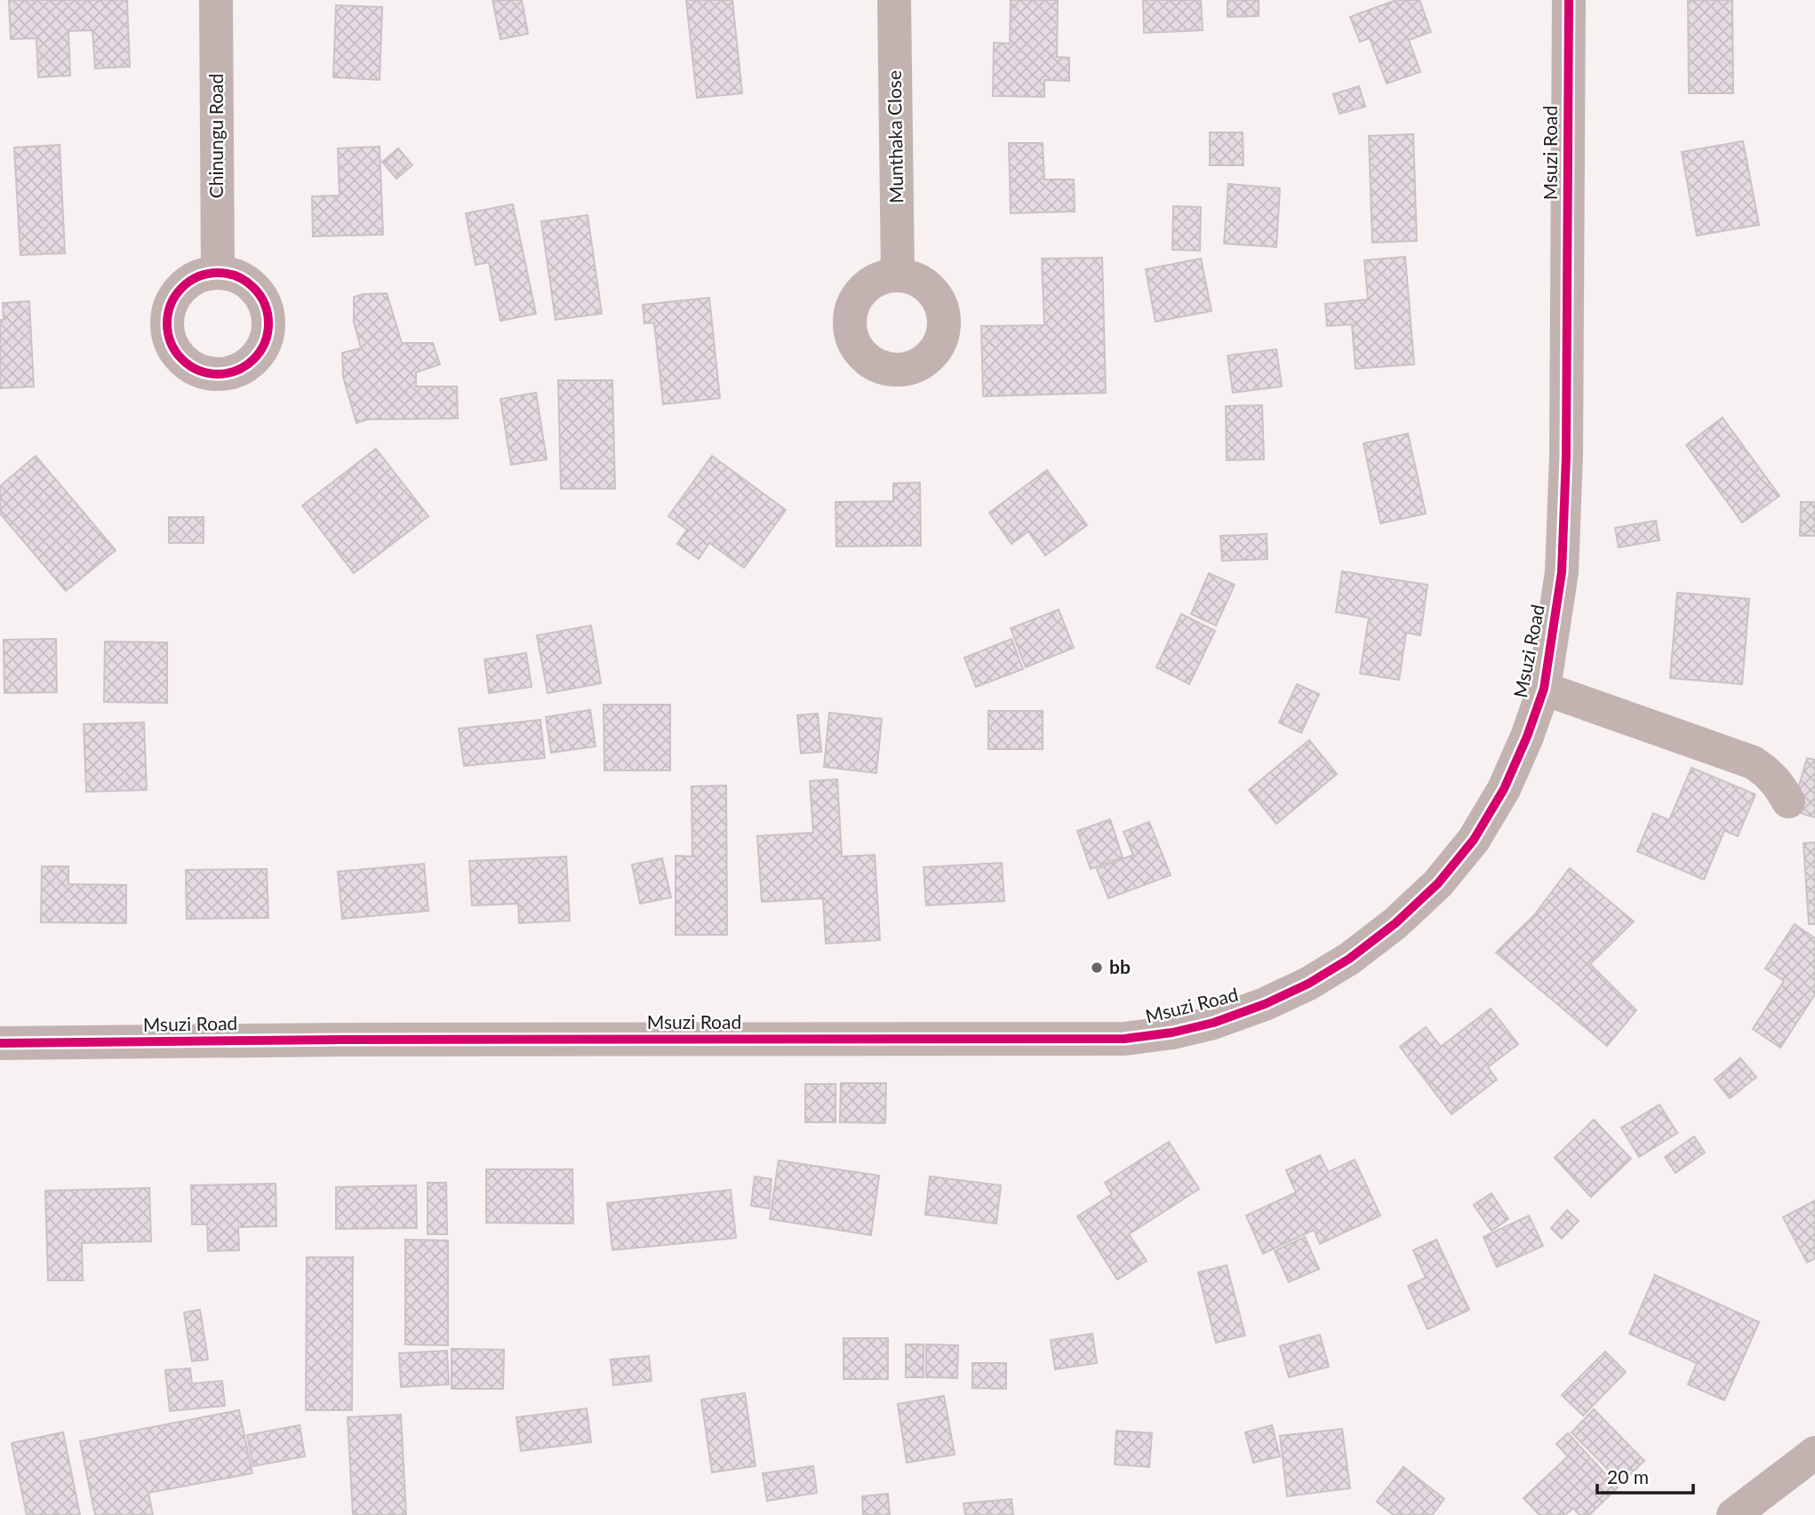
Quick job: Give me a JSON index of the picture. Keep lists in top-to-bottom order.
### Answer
{
  "streets": {
    "street": ["Chinungu Road", "Munthaka Close", "Msuzi Road"]
  },
  "places": ["bb"],
  "scale_bar": "20 m"
}
